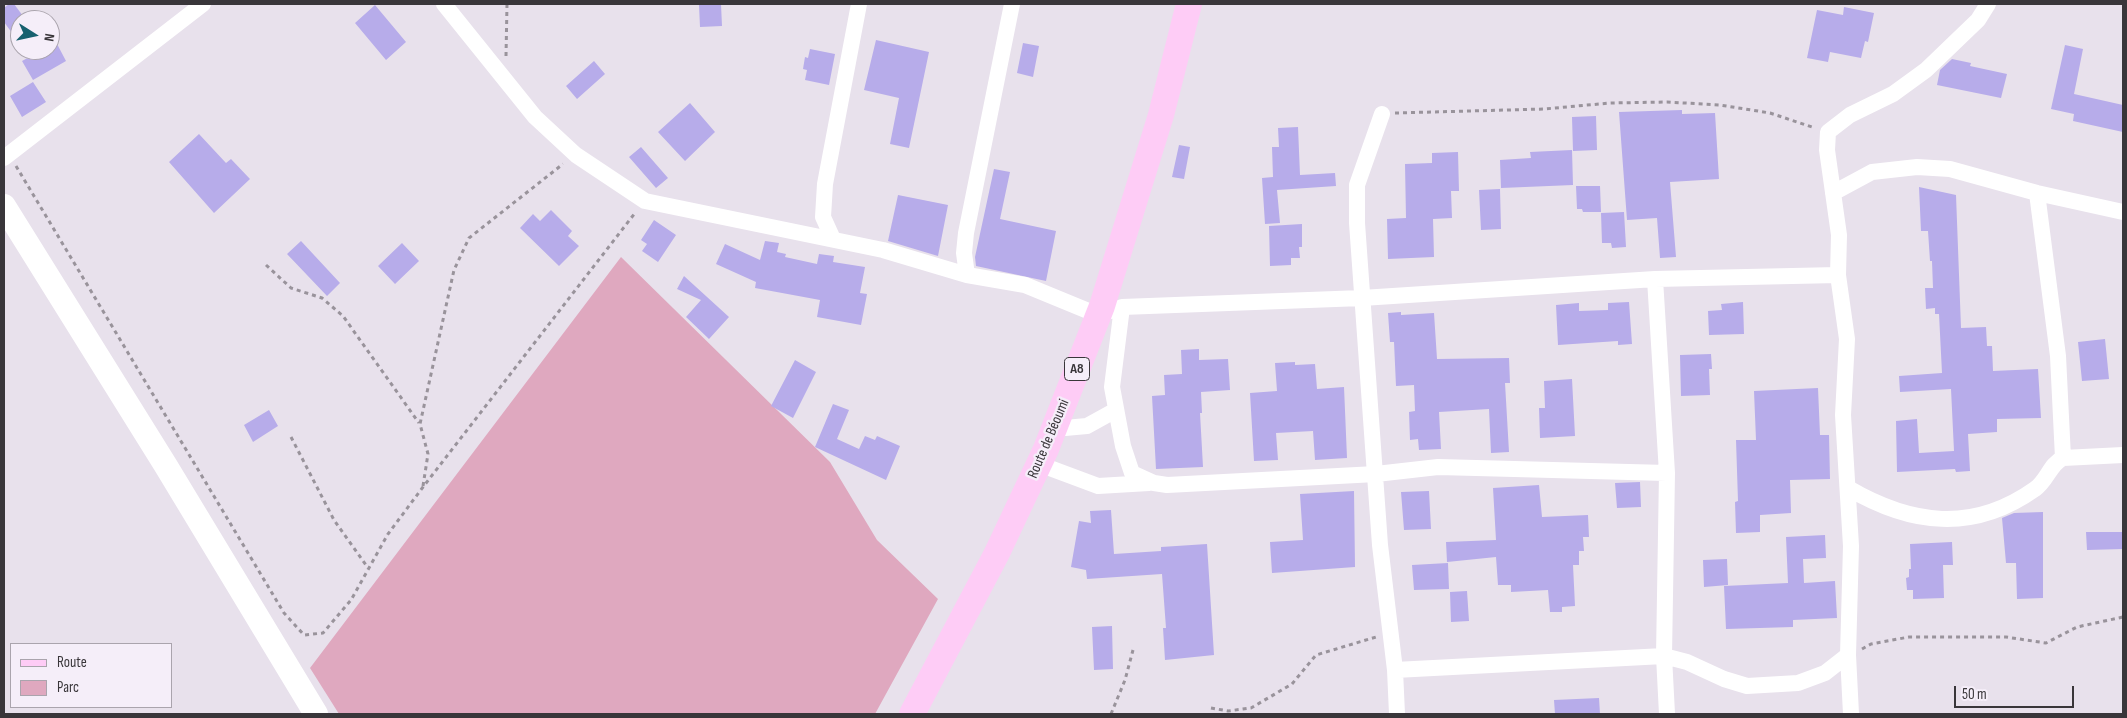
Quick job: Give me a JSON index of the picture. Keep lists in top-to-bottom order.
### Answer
{
  "streets": {
    "main road": ["A8", "Route de Béoumi"]
  },
  "legend": ["Route", "Parc"],
  "scale_bar": "50 m",
  "north": "right"
}
